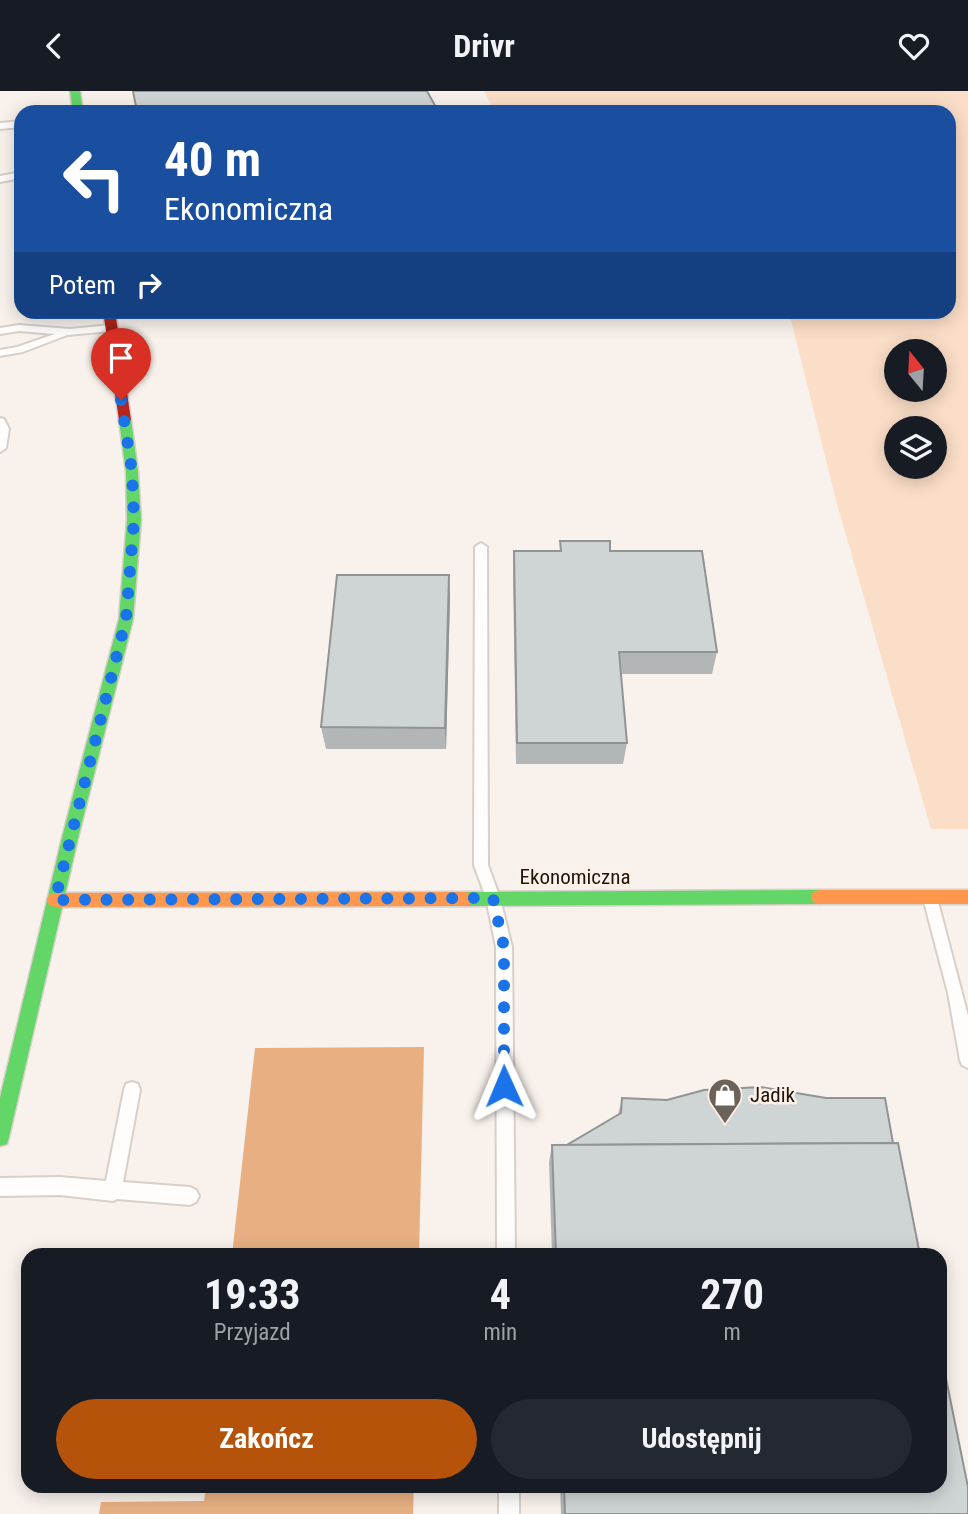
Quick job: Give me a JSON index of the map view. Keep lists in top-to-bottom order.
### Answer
{
  "streets": {
    "street": ["Ekonomiczna"]
  },
  "places": {
    "shop": ["Jadik"]
  },
  "north": "top",
  "page": {
    "header": "Drivr",
    "turn": ["40 m", "Ekonomiczna"],
    "then": "Potem",
    "eta": [
      "19:33",
      "Przyjazd",
      "4",
      "min",
      "270",
      "m"
    ],
    "buttons": ["Zakończ", "Udostępnij"]
  }
}
